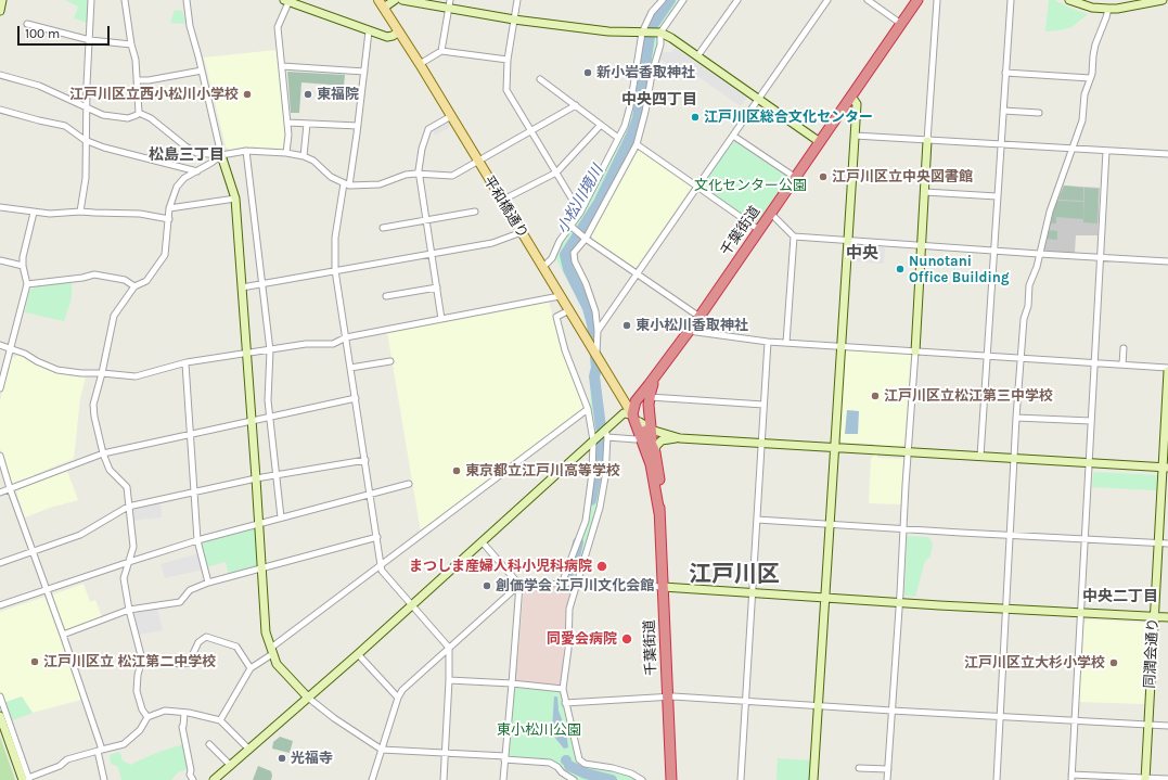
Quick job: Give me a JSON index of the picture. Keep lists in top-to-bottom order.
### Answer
{
  "streets": {
    "highway": ["千葉街道"],
    "main road": ["平和橋通り"],
    "street": ["同潤会通り"]
  },
  "crossings": [
    ["平和橋通り", "千葉街道"]
  ],
  "districts": [
    "中央四丁目",
    "松島三丁目",
    "中央",
    "江戸川区",
    "中央二丁目"
  ],
  "water": ["小松川境川"],
  "parks": ["文化センター公園", "東小松川公園"],
  "places": [
    "新小岩香取神社",
    "江戸川区立西小松川小学校",
    "東福院",
    "江戸川区総合文化センター",
    "江戸川区立中央図書館",
    "Nunotani Office Building",
    "東小松川香取神社",
    "江戸川区立松江第三中学校",
    "東京都立江戸川高等学校",
    "まつしま産婦人科小児科病院",
    "創価学会 江戸川文化会館",
    "同愛会病院",
    "江戸川区立 松江第二中学校",
    "江戸川区立大杉小学校",
    "光福寺"
  ],
  "scale_bar": "100 m"
}
